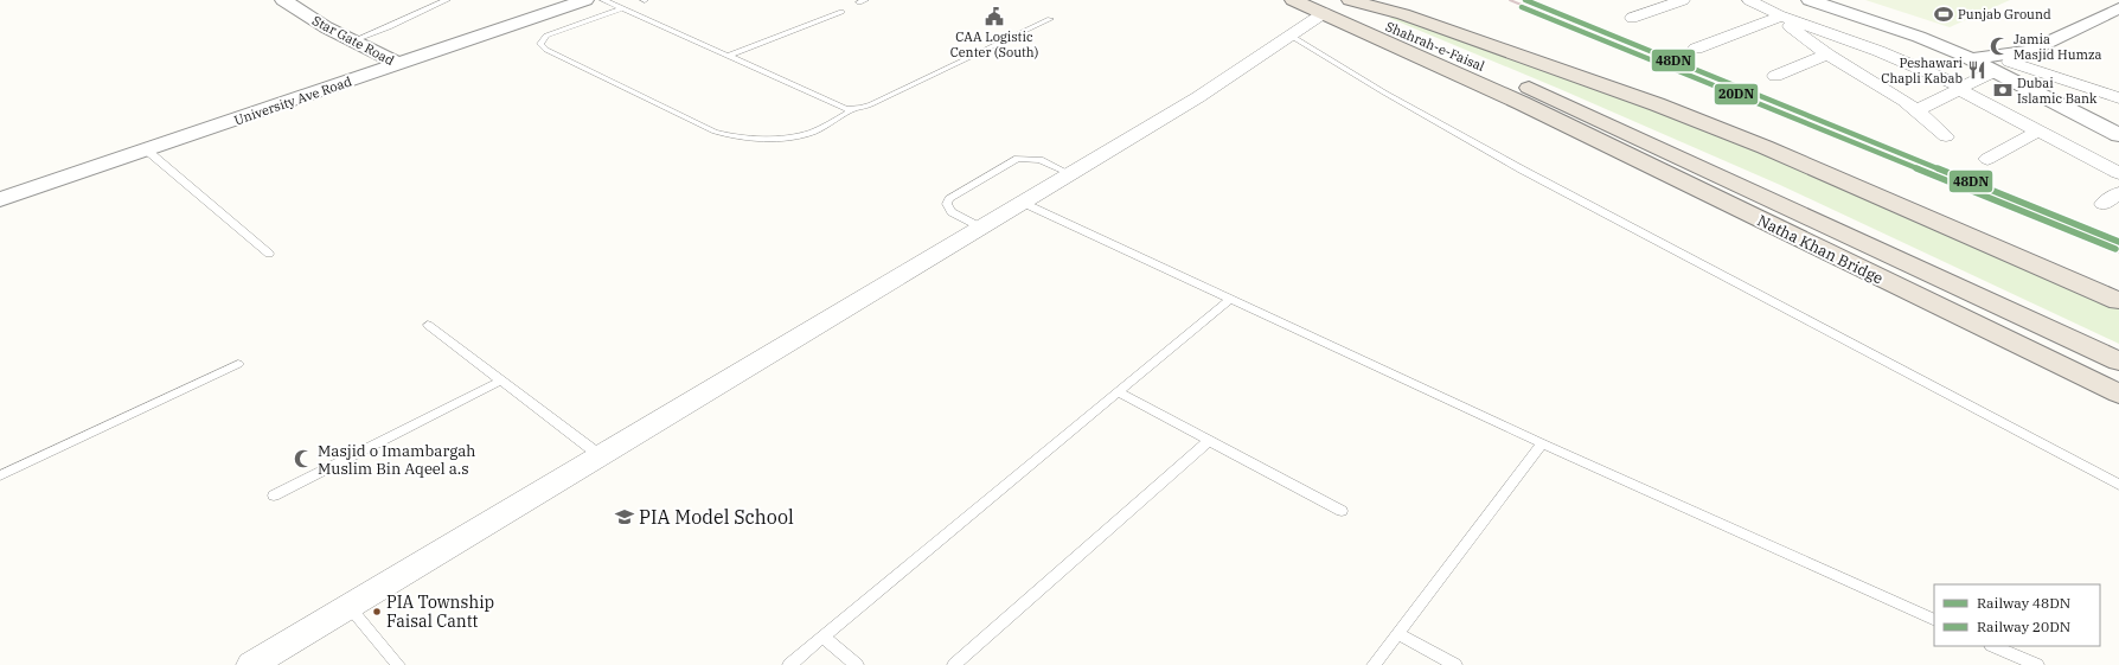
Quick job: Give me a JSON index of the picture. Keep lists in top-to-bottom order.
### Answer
{
  "streets": {
    "highway": ["Natha Khan Bridge"],
    "street": ["Star Gate Road", "University Ave Road"]
  },
  "crossings": [
    ["Star Gate Road", "University Ave Road"]
  ],
  "places": {
    "sports": ["Punjab Ground"],
    "public building": ["CAA Logistic Center (South)"],
    "mosque": ["Jamia Masjid Humza", "Masjid o Imambargah Muslim Bin Aqeel a.s"],
    "restaurant": ["Peshawari Chapli Kabab"],
    "bank": ["Dubai Islamic Bank"],
    "school or university": ["PIA Model School"],
    "other": ["PIA Township Faisal Cantt"]
  },
  "lines": ["rail line 48DN", "rail line 20DN"],
  "legend": ["Railway 48DN", "Railway 20DN"]
}
